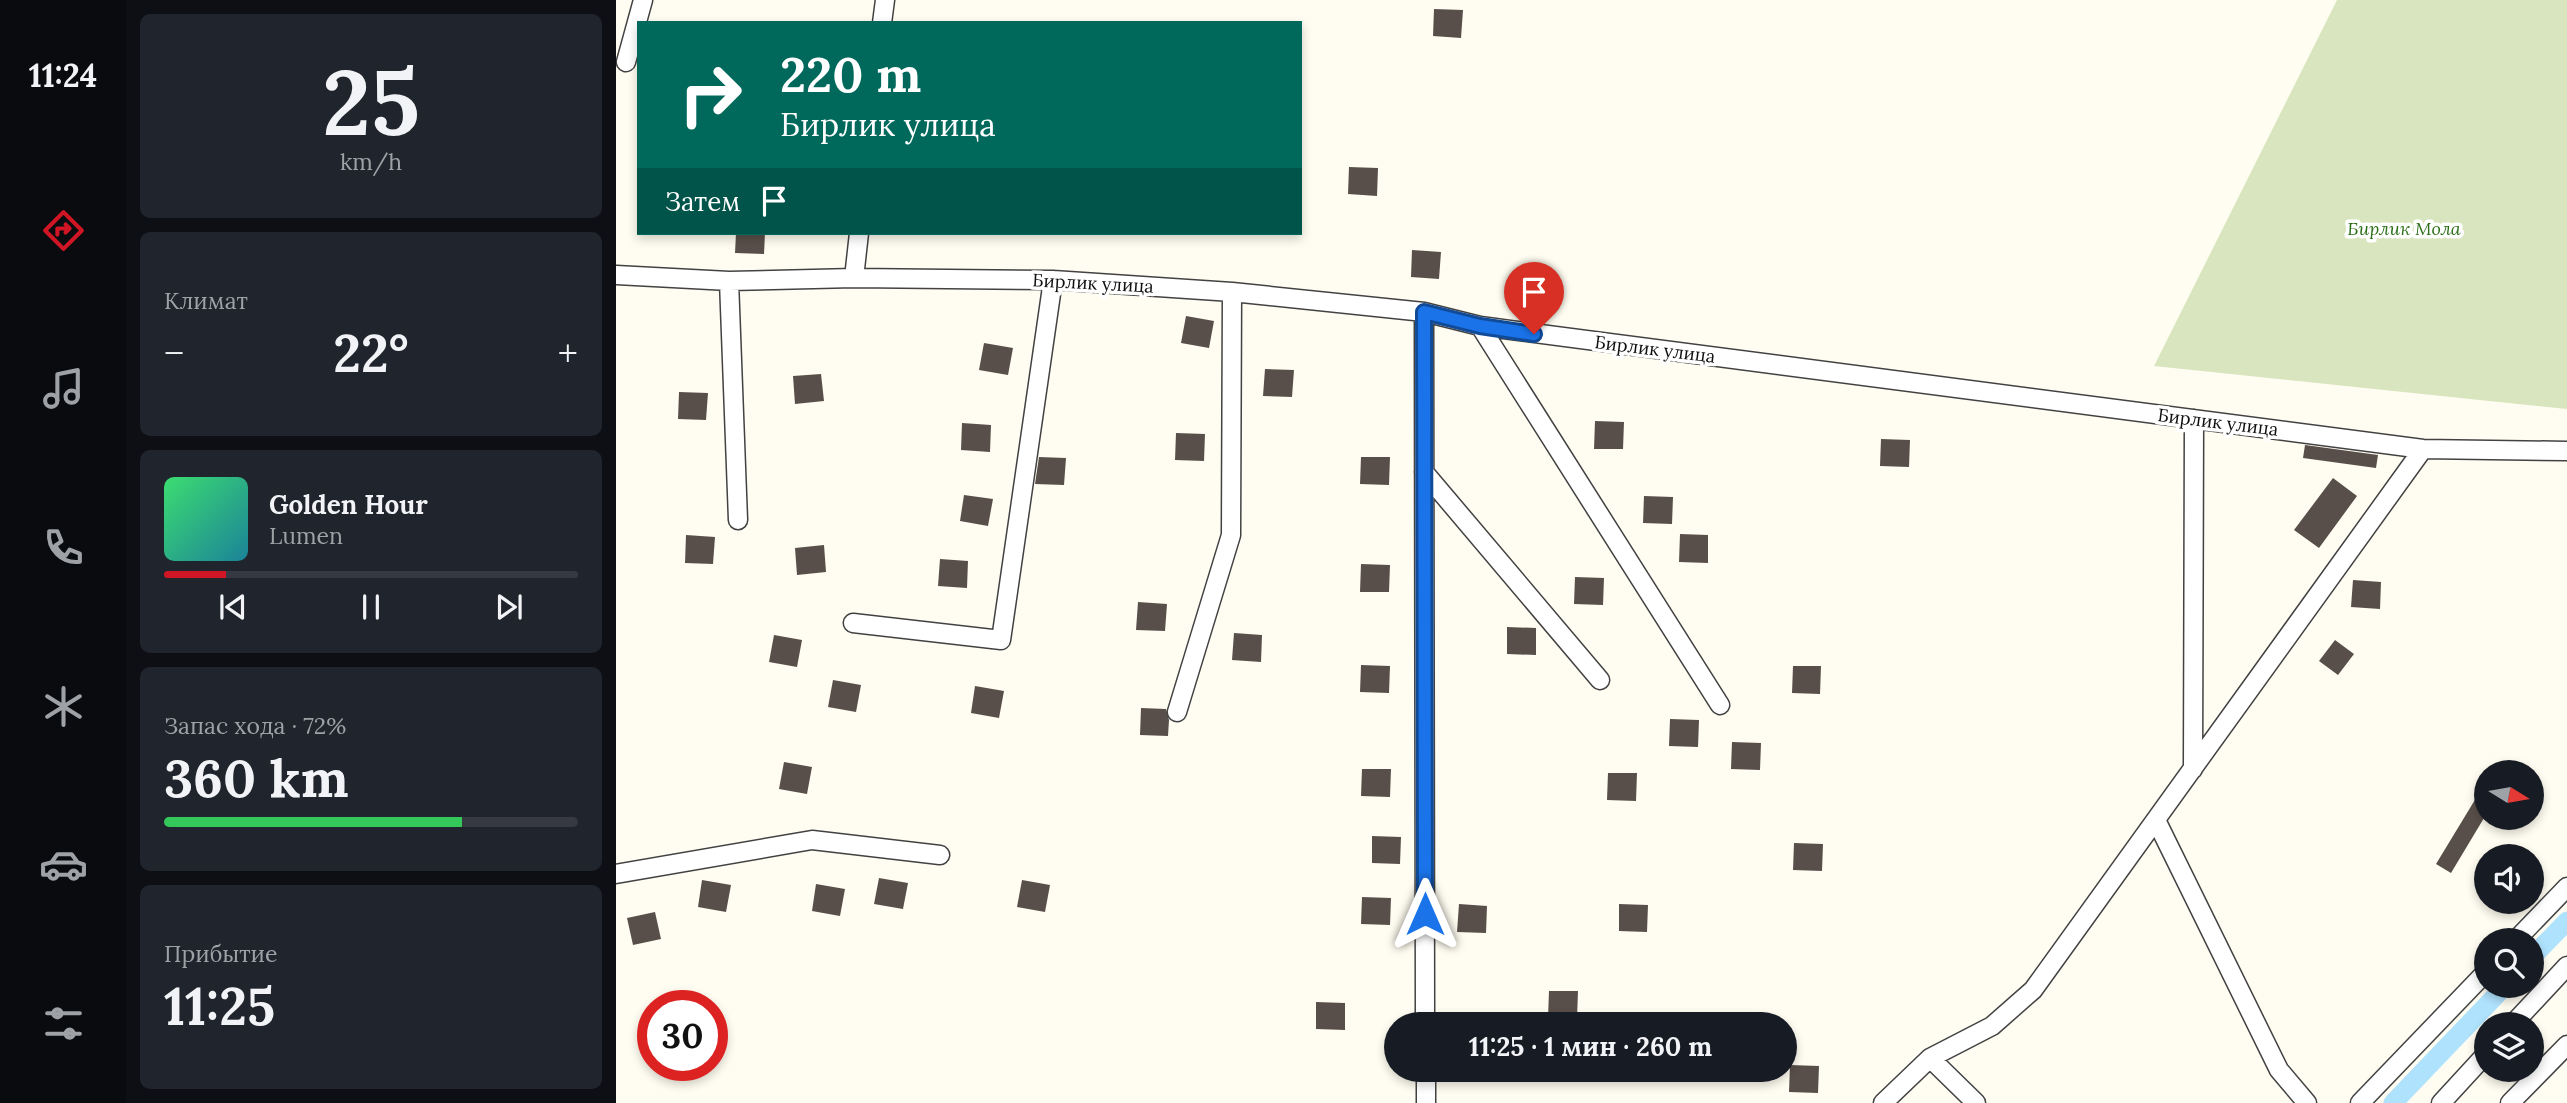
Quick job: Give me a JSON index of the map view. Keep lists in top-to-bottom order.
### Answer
{
  "streets": {
    "street": ["Бирлик улица"]
  },
  "parks": ["Бирлик Мола"],
  "north": "right",
  "page": {
    "tabs": "11:24",
    "tile": [
      ["25", "km/h"],
      "Климат",
      ["Запас хода · 72%", "360 km"],
      ["Прибытие", "11:25"]
    ],
    "turn": ["220 m", "Бирлик улица"],
    "then": "Затем",
    "heat": ["−", "22°", "+"],
    "song": ["Golden Hour", "Lumen"],
    "limit": "30",
    "trip": "11:25 · 1 мин · 260 m"
  }
}
